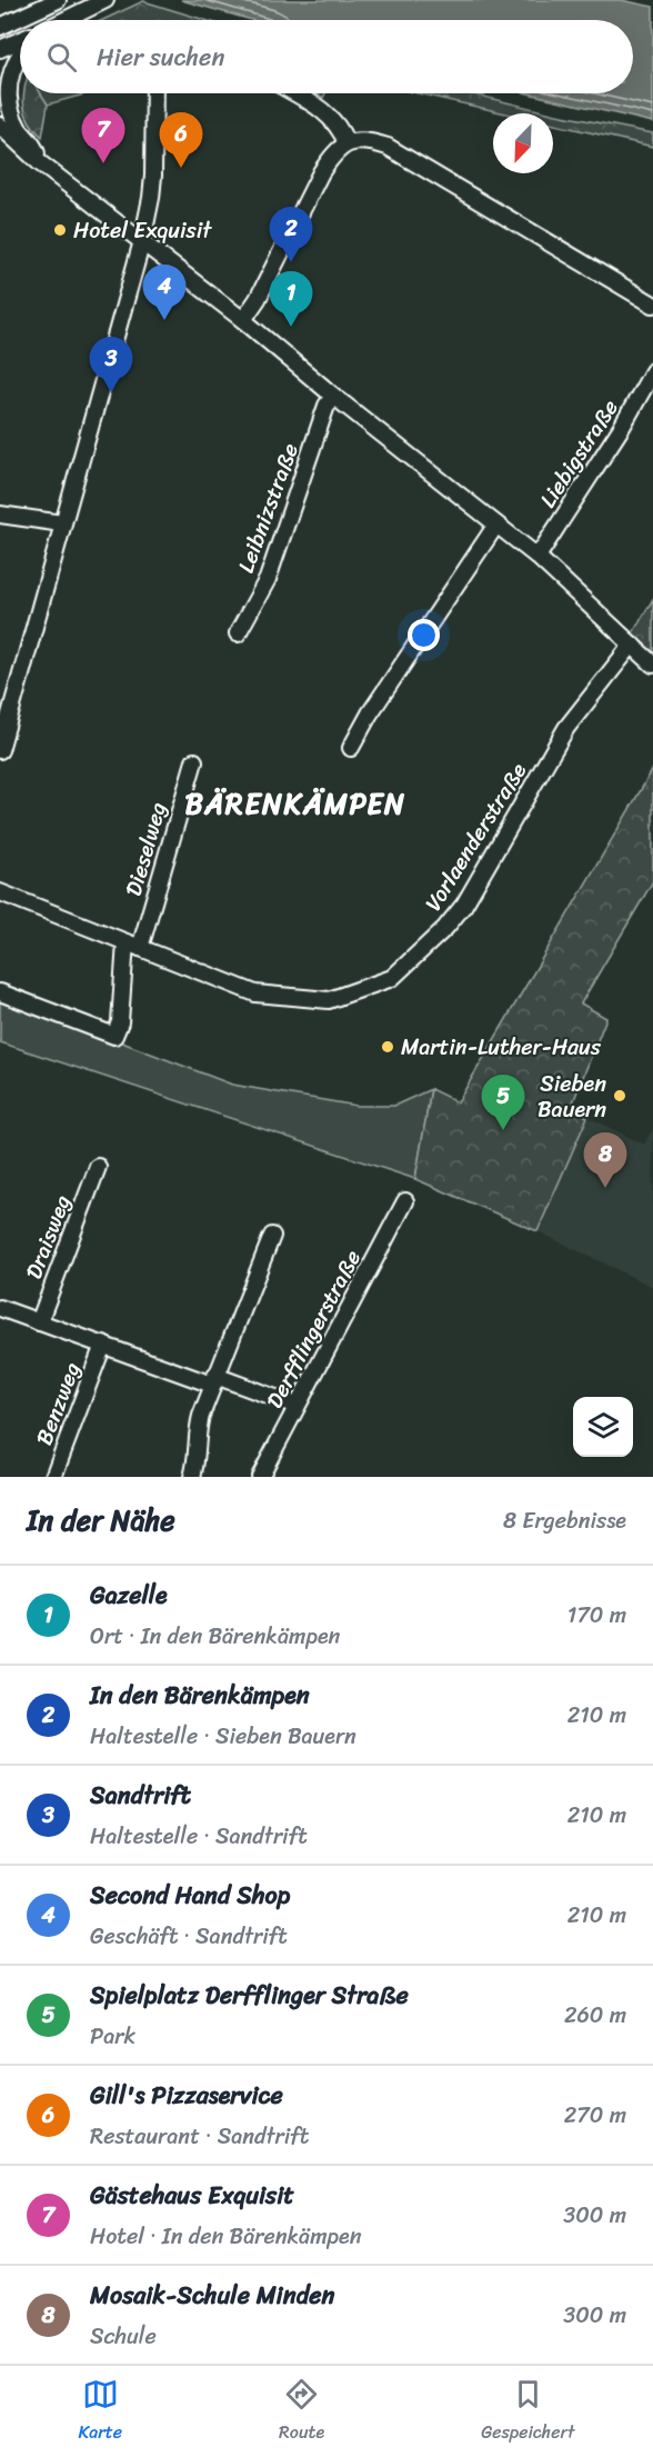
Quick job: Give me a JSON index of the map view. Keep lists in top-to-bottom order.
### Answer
{
  "streets": {
    "street": [
      "Liebigstraße",
      "Leibnizstraße",
      "Vorlaenderstraße",
      "Dieselweg",
      "Draisweg",
      "Derfflingerstraße",
      "Benzweg"
    ]
  },
  "crossings": [
    ["Vorlaenderstraße", "Dieselweg"]
  ],
  "districts": ["BÄRENKÄMPEN"],
  "places": ["Hotel Exquisit", "Martin-Luther-Haus", "Sieben Bauern"],
  "north": "bottom left",
  "page": {
    "search": "Hier suchen",
    "pins": [
      "7",
      "6",
      "2",
      "4",
      "1",
      "3",
      "5",
      "8"
    ],
    "heading": ["In der Nähe", "8 Ergebnisse"],
    "list": [
      {
        "mark": "1",
        "name": "Gazelle",
        "note": "Ort · In den Bärenkämpen",
        "value": "170 m"
      },
      {
        "mark": "2",
        "name": "In den Bärenkämpen",
        "note": "Haltestelle · Sieben Bauern",
        "value": "210 m"
      },
      {
        "mark": "3",
        "name": "Sandtrift",
        "note": "Haltestelle · Sandtrift",
        "value": "210 m"
      },
      {
        "mark": "4",
        "name": "Second Hand Shop",
        "note": "Geschäft · Sandtrift",
        "value": "210 m"
      },
      {
        "mark": "5",
        "name": "Spielplatz Derfflinger Straße",
        "note": "Park",
        "value": "260 m"
      },
      {
        "mark": "6",
        "name": "Gill's Pizzaservice",
        "note": "Restaurant · Sandtrift",
        "value": "270 m"
      },
      {
        "mark": "7",
        "name": "Gästehaus Exquisit",
        "note": "Hotel · In den Bärenkämpen",
        "value": "300 m"
      },
      {
        "mark": "8",
        "name": "Mosaik-Schule Minden",
        "note": "Schule",
        "value": "300 m"
      }
    ],
    "nav": ["Karte", "Route", "Gespeichert"]
  }
}
